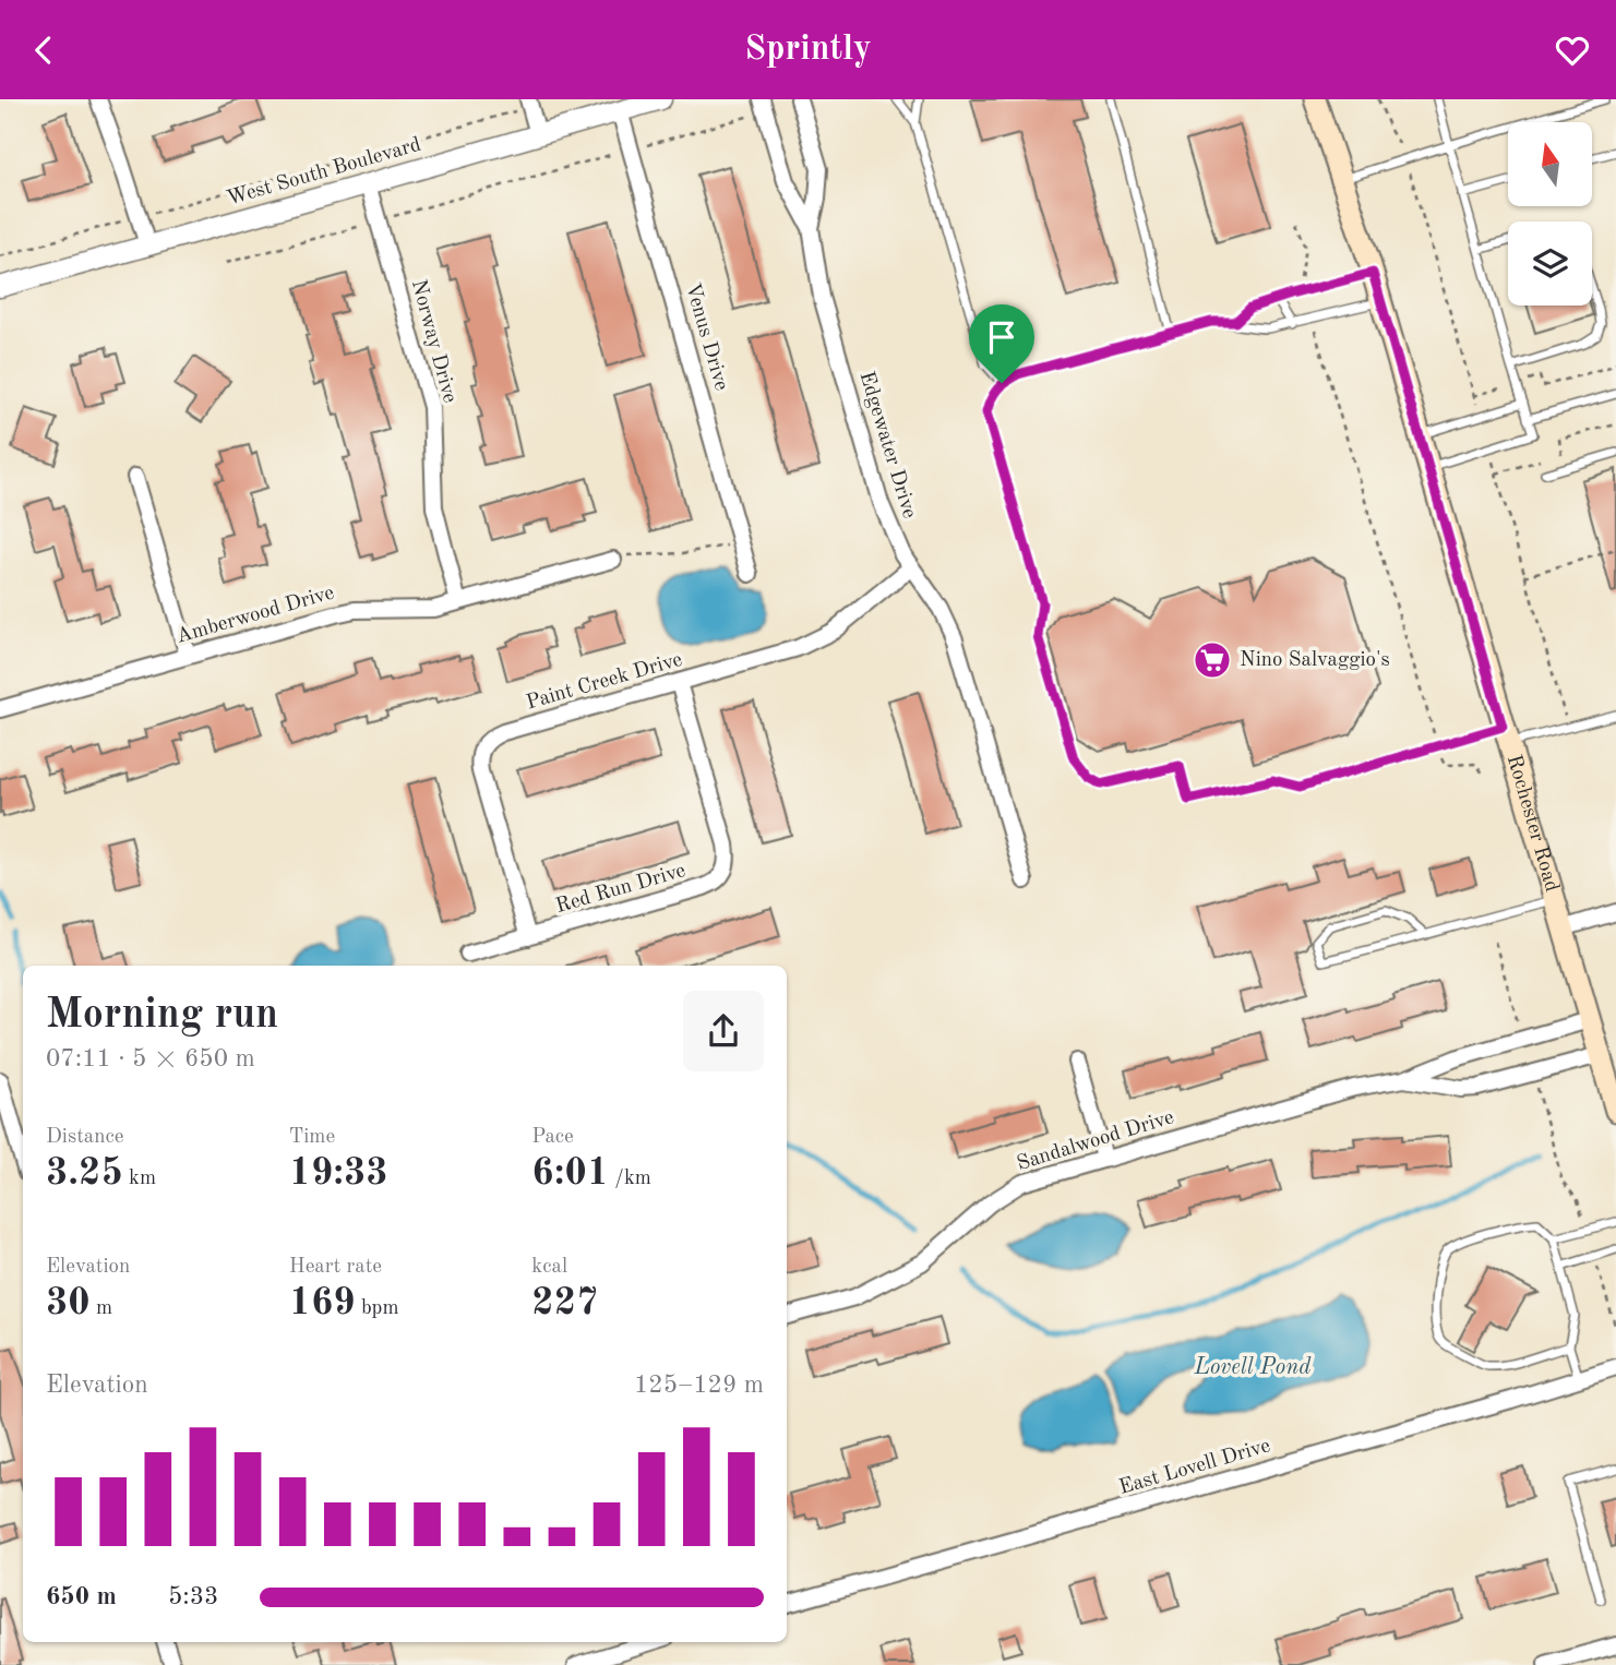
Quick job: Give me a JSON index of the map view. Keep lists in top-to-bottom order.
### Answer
{
  "streets": {
    "main road": ["Rochester Road"],
    "street": [
      "West South Boulevard",
      "Venus Drive",
      "Norway Drive",
      "Edgewater Drive",
      "Amberwood Drive",
      "Paint Creek Drive",
      "Red Run Drive",
      "Sandalwood Drive",
      "East Lovell Drive"
    ]
  },
  "crossings": [
    ["West South Boulevard", "Venus Drive"],
    ["West South Boulevard", "Norway Drive"],
    ["Norway Drive", "Amberwood Drive"],
    ["Edgewater Drive", "Paint Creek Drive"],
    ["Paint Creek Drive", "Red Run Drive"],
    ["Rochester Road", "Sandalwood Drive"]
  ],
  "water": ["Lovell Pond"],
  "places": {
    "supermarket": ["Nino Salvaggio's"]
  },
  "north": "top",
  "page": {
    "header": "Sprintly",
    "heading": ["Morning run", "07:11 · 5 × 650 m"],
    "stats": [
      ["Distance", "3.25 km"],
      ["Time", "19:33"],
      ["Pace", "6:01 /km"],
      ["Elevation", "30 m"],
      ["Heart rate", "169 bpm"],
      ["kcal", "227"]
    ],
    "chart": ["Elevation", "125–129 m"],
    "list": [
      {
        "name": "650 m",
        "note": "5:33"
      }
    ]
  }
}
